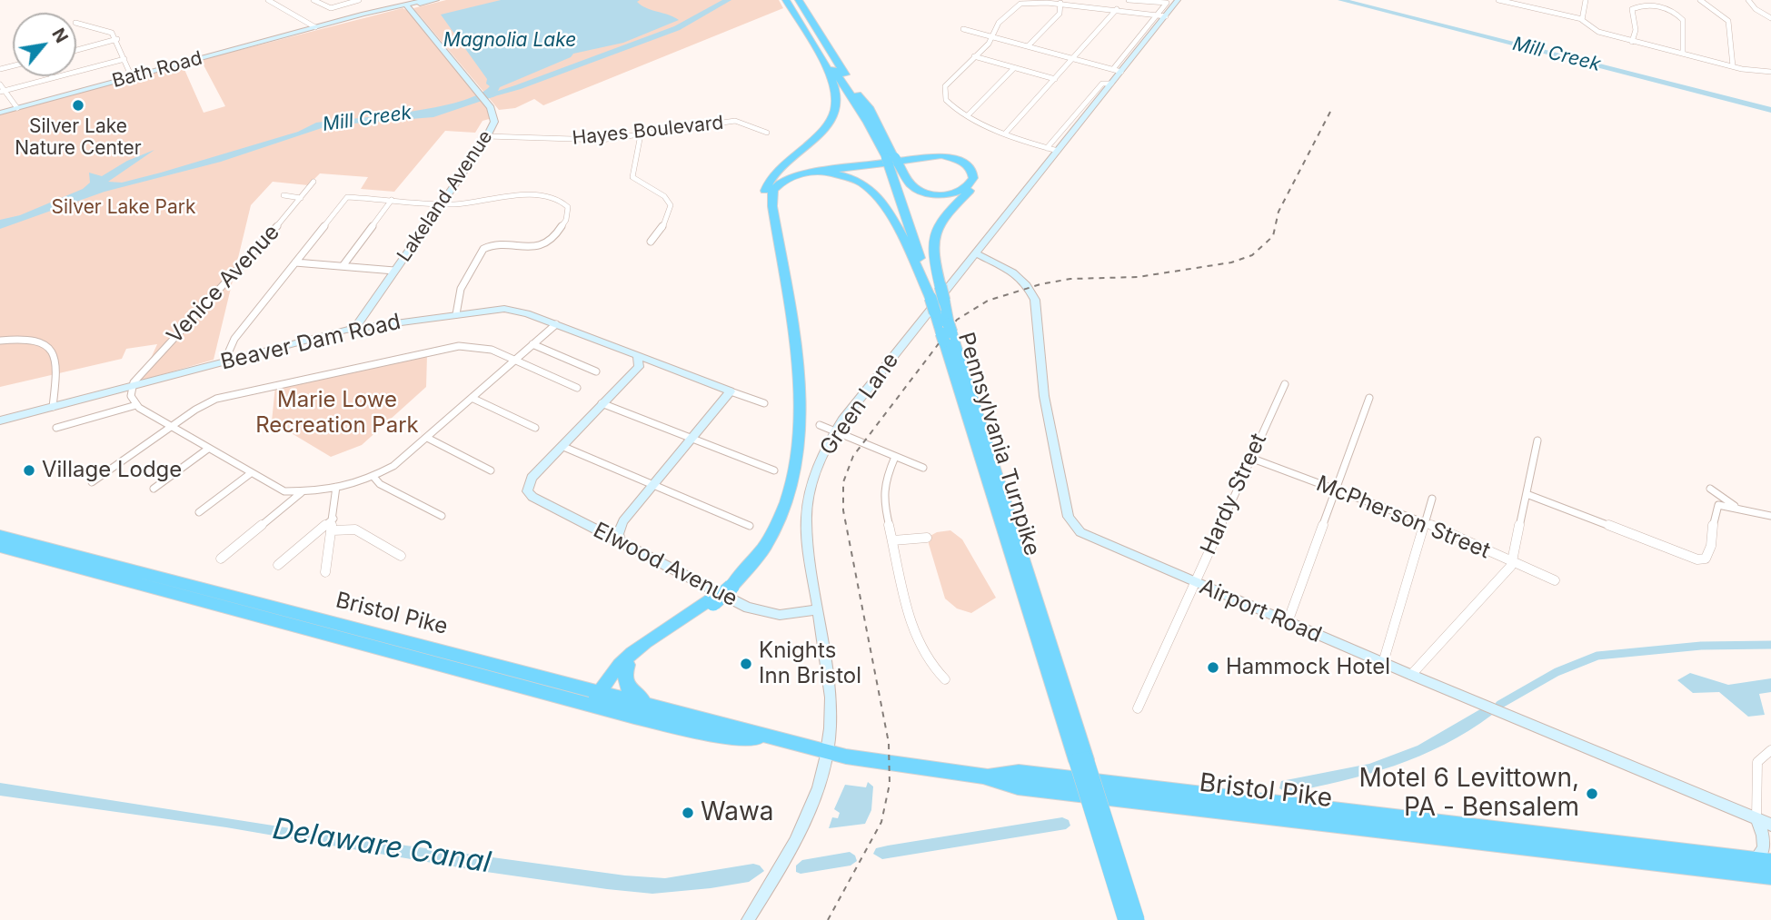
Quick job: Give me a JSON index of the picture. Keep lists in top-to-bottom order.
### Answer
{
  "streets": {
    "highway": ["Pennsylvania Turnpike", "Bristol Pike"],
    "street": [
      "Bath Road",
      "Hayes Boulevard",
      "Lakeland Avenue",
      "Venice Avenue",
      "Beaver Dam Road",
      "Green Lane",
      "Hardy Street",
      "McPherson Street",
      "Elwood Avenue",
      "Airport Road"
    ]
  },
  "crossings": [
    ["Bath Road", "Lakeland Avenue"],
    ["Hayes Boulevard", "Lakeland Avenue"],
    ["Lakeland Avenue", "Beaver Dam Road"],
    ["Venice Avenue", "Beaver Dam Road"],
    ["Green Lane", "Elwood Avenue"],
    ["Green Lane", "Airport Road"],
    ["Green Lane", "Bristol Pike"],
    ["Hardy Street", "McPherson Street"],
    ["Hardy Street", "Airport Road"]
  ],
  "water": ["Magnolia Lake", "Mill Creek", "Delaware Canal"],
  "parks": ["Silver Lake Park", "Marie Lowe Recreation Park"],
  "places": [
    "Silver Lake Nature Center",
    "Village Lodge",
    "Knights Inn Bristol",
    "Hammock Hotel",
    "Motel 6 Levittown, PA - Bensalem",
    "Wawa"
  ],
  "north": "top right"
}
